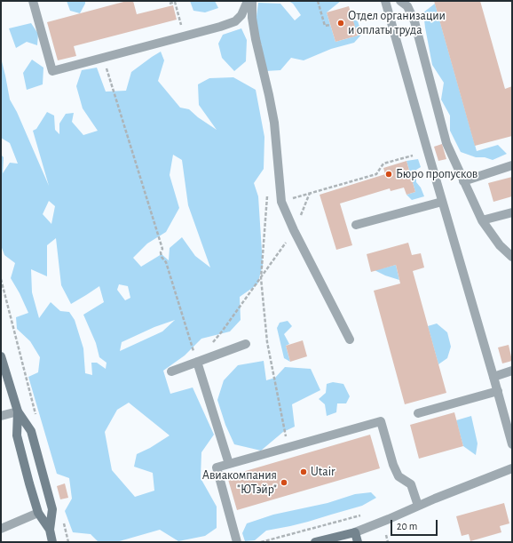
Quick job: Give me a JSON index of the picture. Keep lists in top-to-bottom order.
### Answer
{
  "places": [
    "Отдел организации и оплаты труда",
    "Бюро пропусков",
    "Utair",
    "Авиакомпания \"ЮТэйр\""
  ],
  "scale_bar": "20 m"
}
